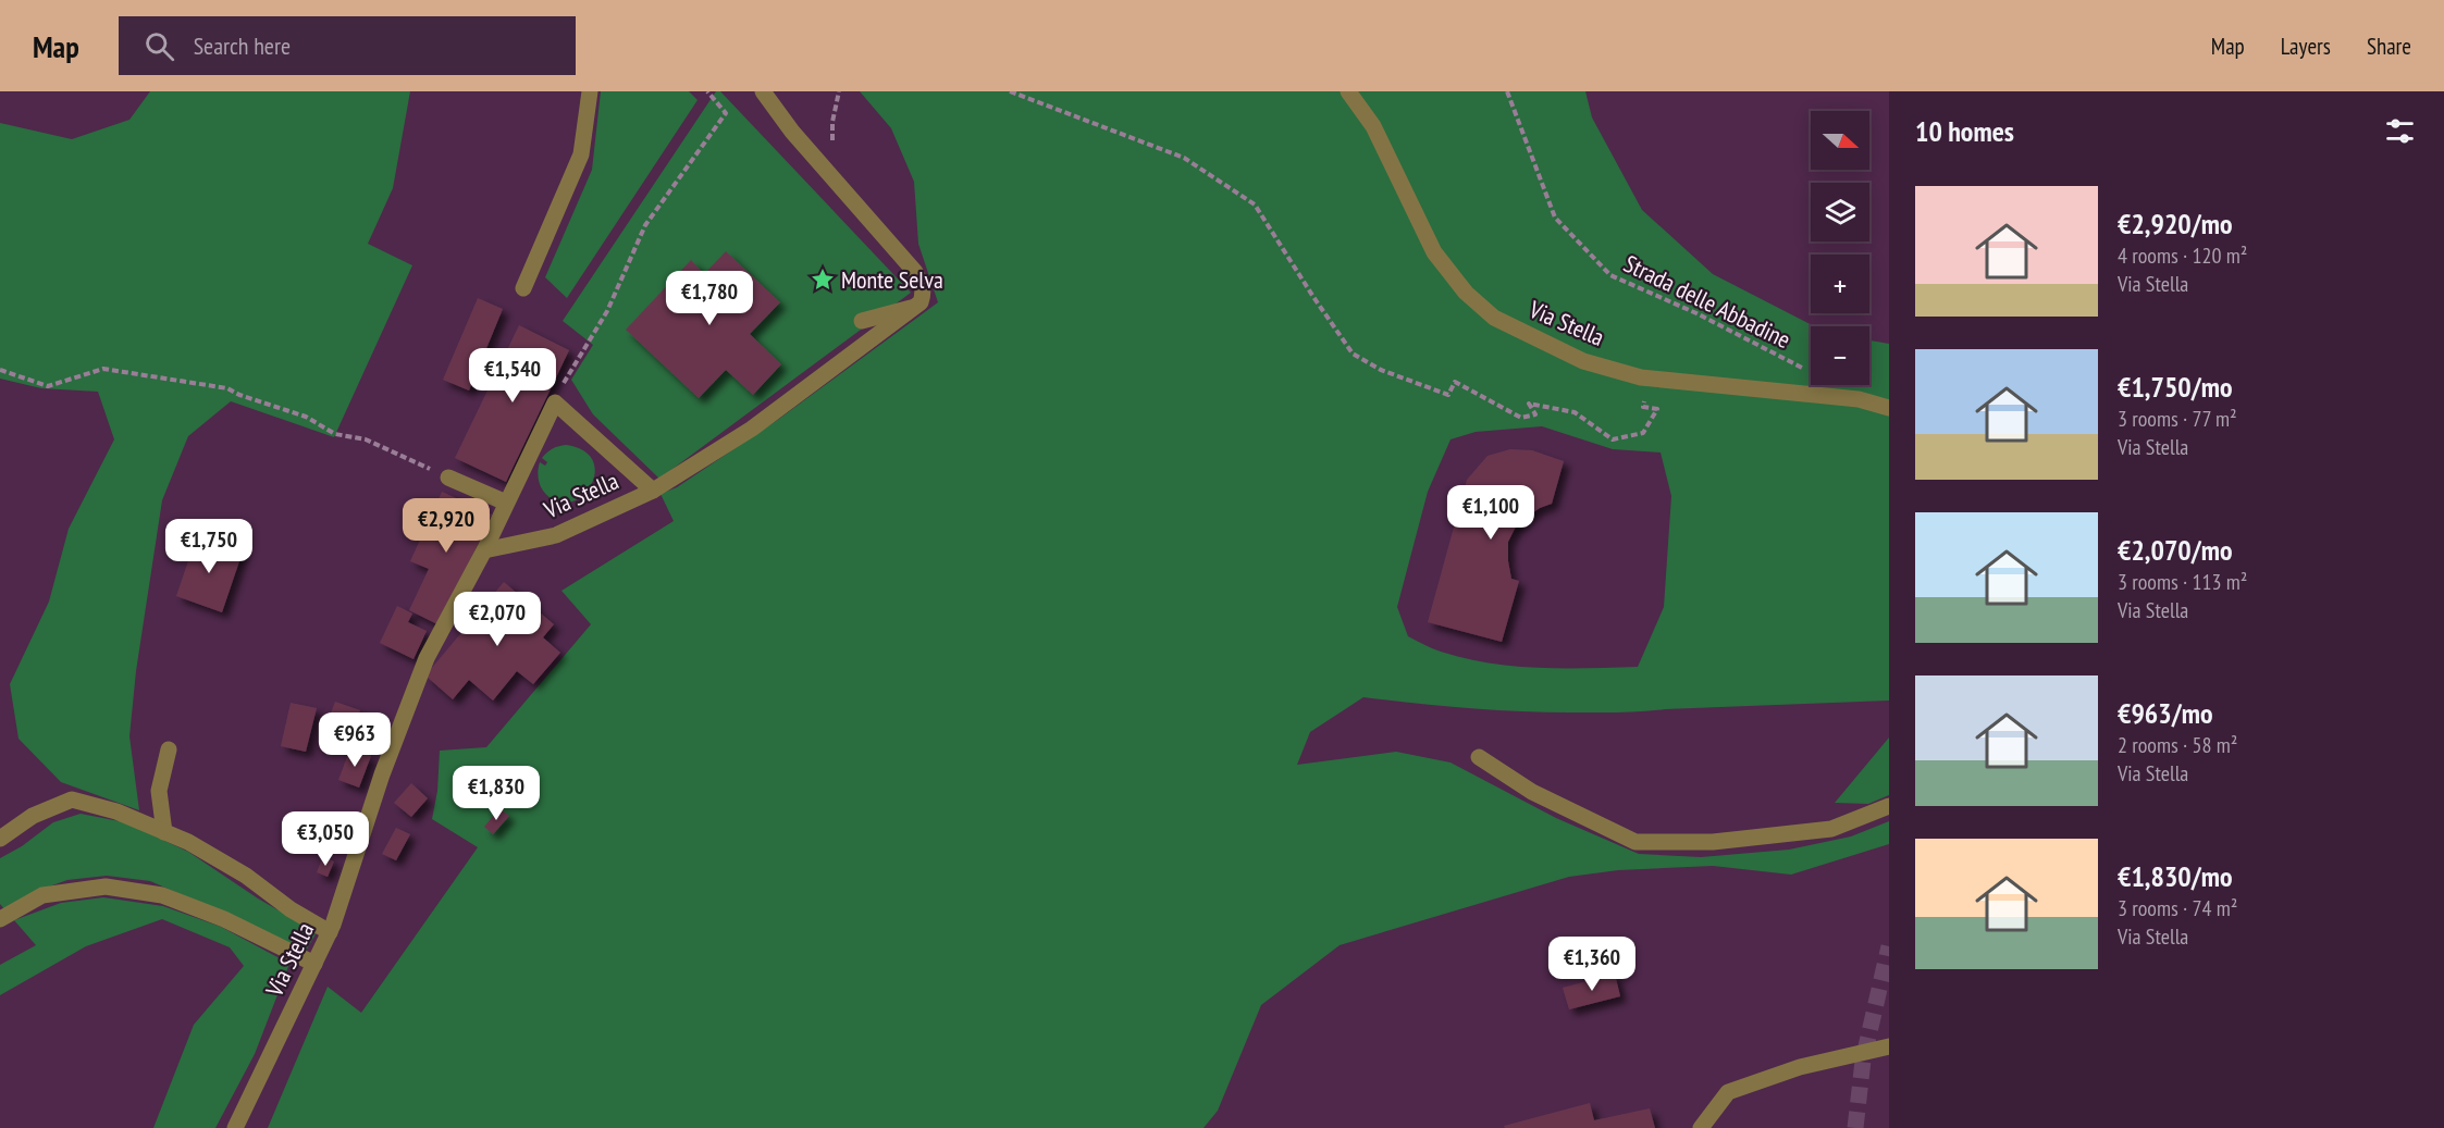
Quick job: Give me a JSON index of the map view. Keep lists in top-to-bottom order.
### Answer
{
  "streets": {
    "street": ["Via Stella"],
    "path": ["Strada delle Abbadine"]
  },
  "places": {
    "place": ["Monte Selva"]
  },
  "north": "right",
  "page": {
    "header": "Map",
    "search": "Search here",
    "nav": ["Map", "Layers", "Share"],
    "heading": "10 homes",
    "map_buttons": ["+", "−"],
    "list": [
      {
        "name": "€2,920/mo",
        "note": "4 rooms · 120 m² · Via Stella"
      },
      {
        "name": "€1,750/mo",
        "note": "3 rooms · 77 m² · Via Stella"
      },
      {
        "name": "€2,070/mo",
        "note": "3 rooms · 113 m² · Via Stella"
      },
      {
        "name": "€963/mo",
        "note": "2 rooms · 58 m² · Via Stella"
      },
      {
        "name": "€1,830/mo",
        "note": "3 rooms · 74 m² · Via Stella"
      }
    ],
    "price": [
      "€1,780",
      "€1,540",
      "€1,100",
      "€2,920",
      "€1,750",
      "€2,070",
      "€963",
      "€1,830",
      "€3,050",
      "€1,360"
    ]
  }
}
